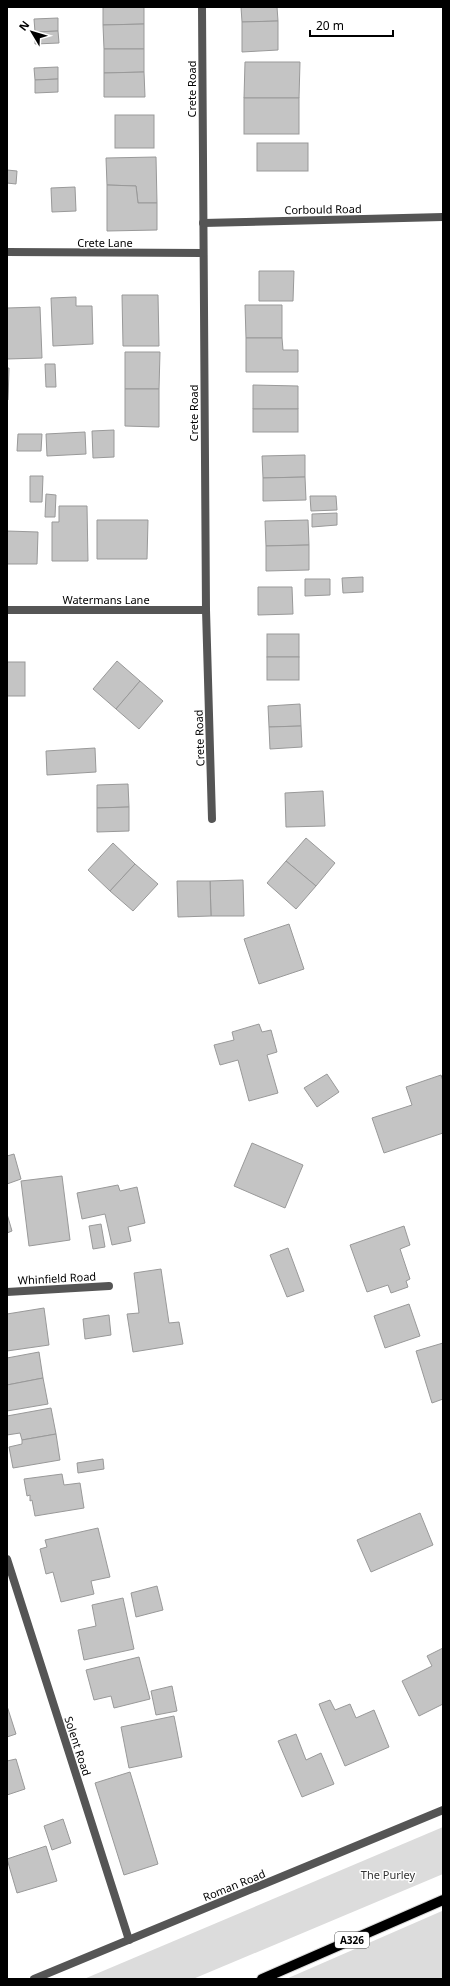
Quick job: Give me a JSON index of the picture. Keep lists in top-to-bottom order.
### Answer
{
  "streets": {
    "main road": ["A326"],
    "street": [
      "Crete Road",
      "Corbould Road",
      "Crete Lane",
      "Watermans Lane",
      "Whinfield Road",
      "Solent Road",
      "Roman Road"
    ]
  },
  "crossings": [
    ["Crete Road", "Corbould Road"],
    ["Crete Road", "Crete Lane"],
    ["Crete Road", "Watermans Lane"],
    ["Solent Road", "Roman Road"]
  ],
  "parks": ["The Purley"],
  "scale_bar": "20 m",
  "north": "top left"
}
